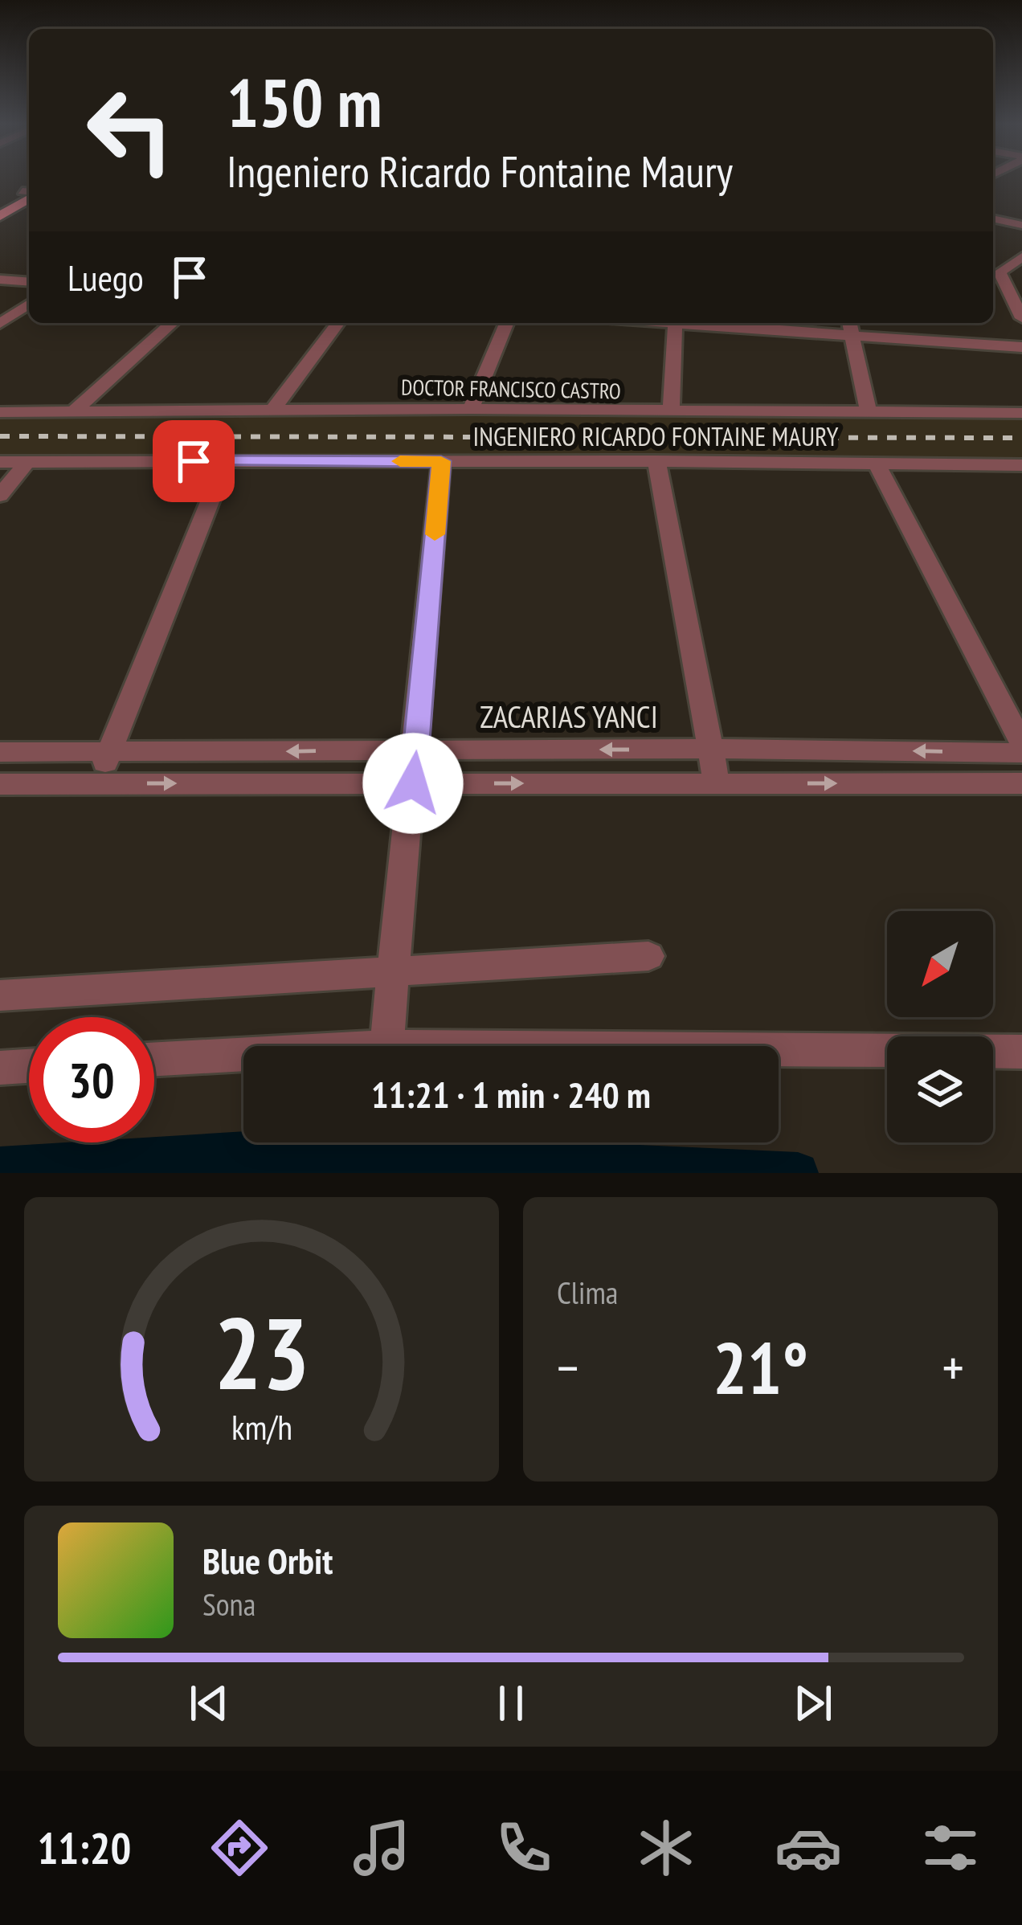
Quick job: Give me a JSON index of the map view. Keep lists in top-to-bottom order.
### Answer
{
  "streets": {
    "street": ["DOCTOR FRANCISCO CASTRO", "INGENIERO RICARDO FONTAINE MAURY", "ZACARIAS YANCI"]
  },
  "north": "bottom left",
  "page": {
    "turn": ["150 m", "Ingeniero Ricardo Fontaine Maury"],
    "then": "Luego",
    "limit": "30",
    "trip": "11:21 · 1 min · 240 m",
    "tile": "Clima",
    "heat": ["−", "21°", "+"],
    "song": ["Blue Orbit", "Sona"],
    "tabs": "11:20",
    "gauge": ["23", "km/h"]
  }
}
